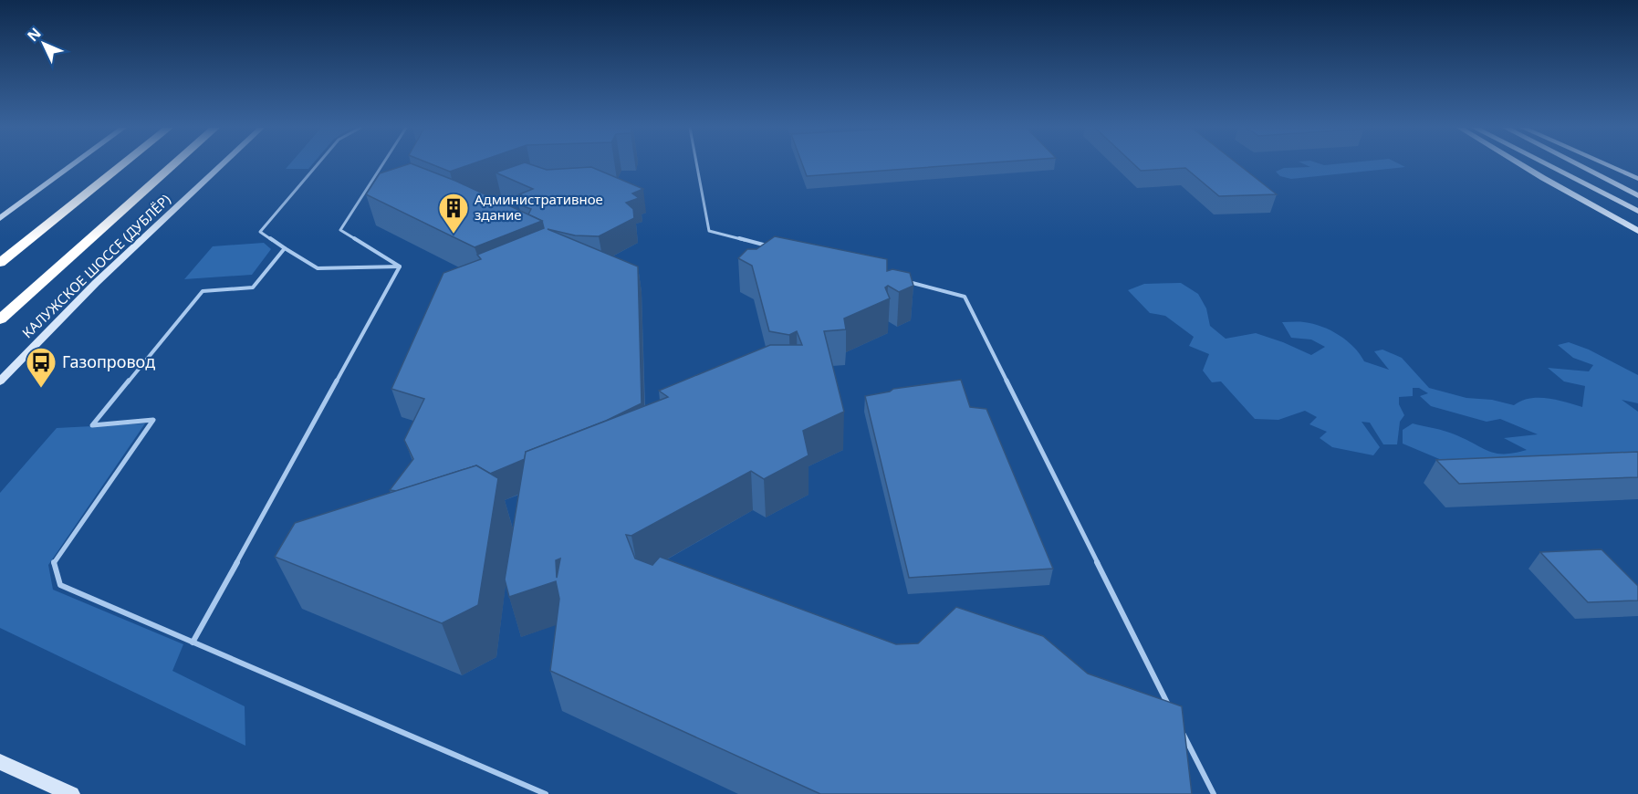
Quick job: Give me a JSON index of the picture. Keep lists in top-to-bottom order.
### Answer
{
  "streets": {
    "main road": ["КАЛУЖСКОЕ ШОССЕ (ДУБЛЁР)"]
  },
  "places": {
    "building": ["Административное здание"],
    "bus stop": ["Газопровод"]
  },
  "north": "top left"
}
